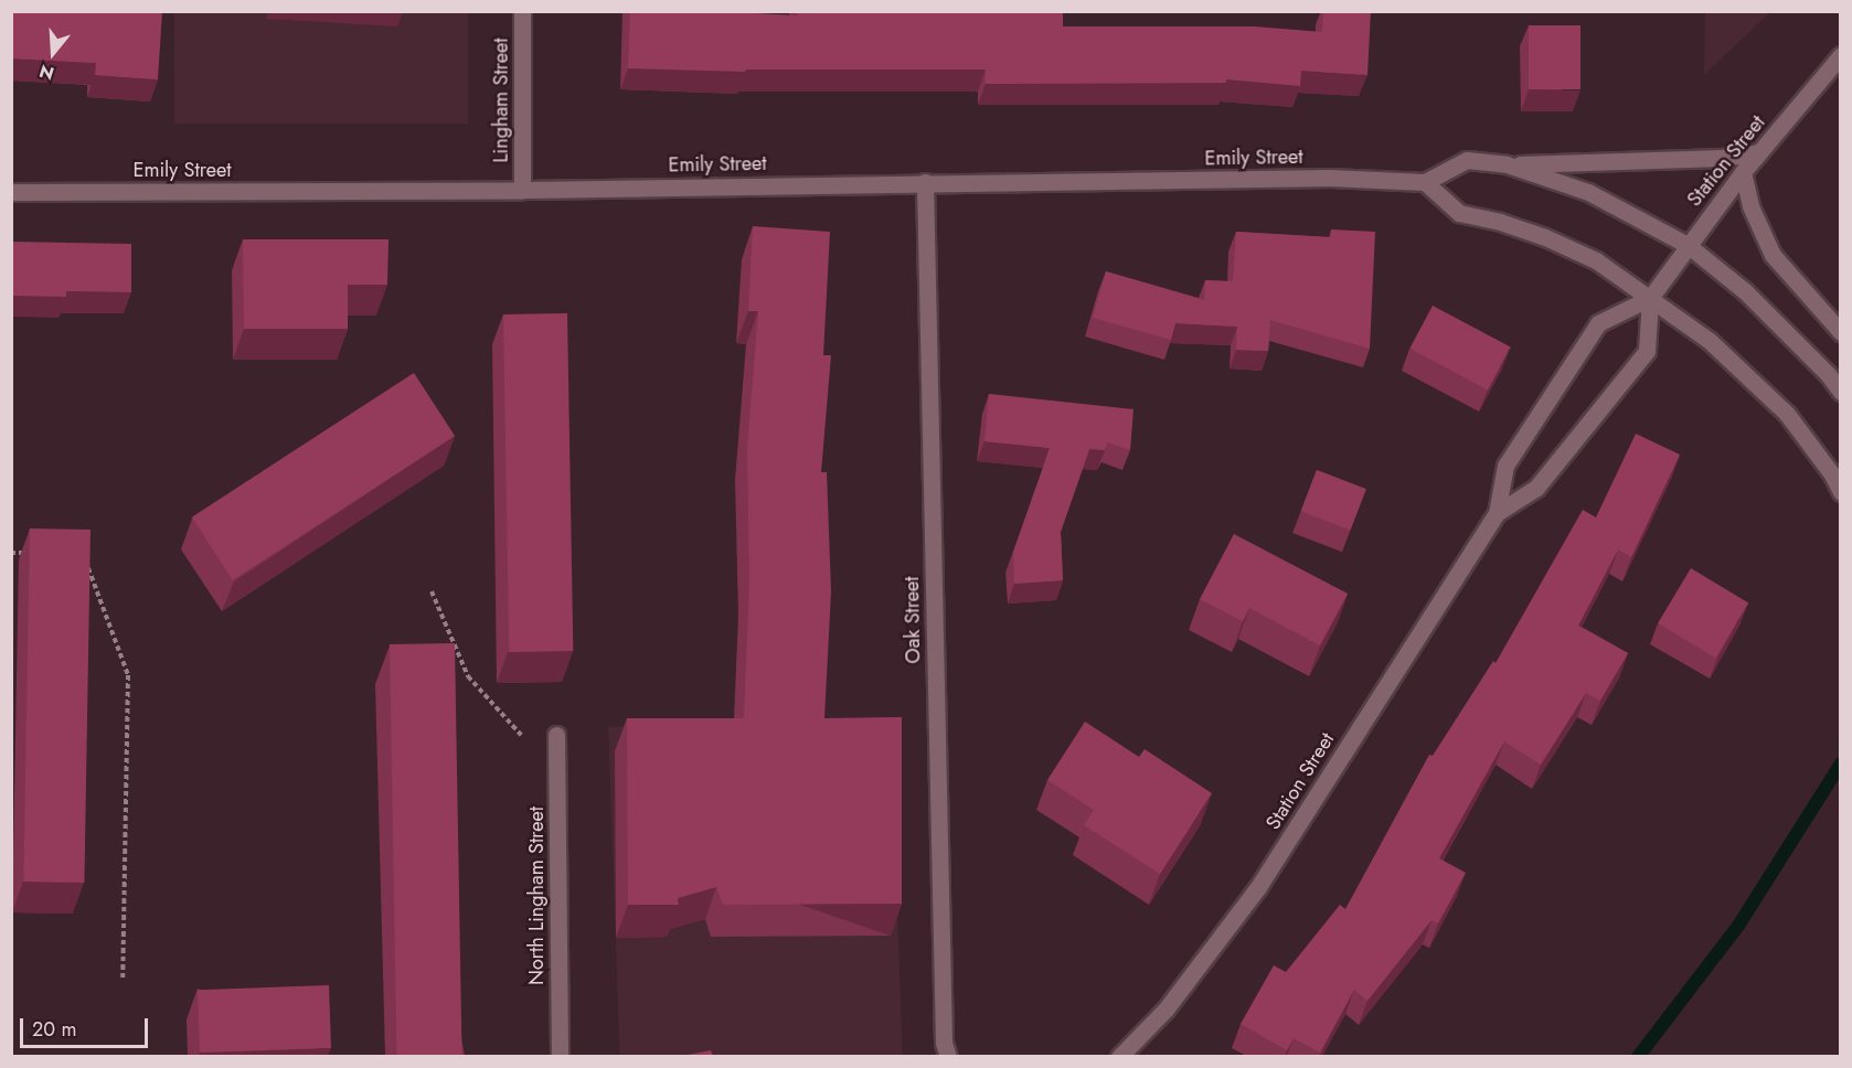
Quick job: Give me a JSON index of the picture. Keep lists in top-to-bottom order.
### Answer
{
  "streets": {
    "street": [
      "Lingham Street",
      "Emily Street",
      "Station Street",
      "Oak Street",
      "North Lingham Street"
    ]
  },
  "crossings": [
    ["Lingham Street", "Emily Street"],
    ["Emily Street", "Station Street"],
    ["Emily Street", "Oak Street"]
  ],
  "scale_bar": "20 m",
  "north": "bottom"
}
